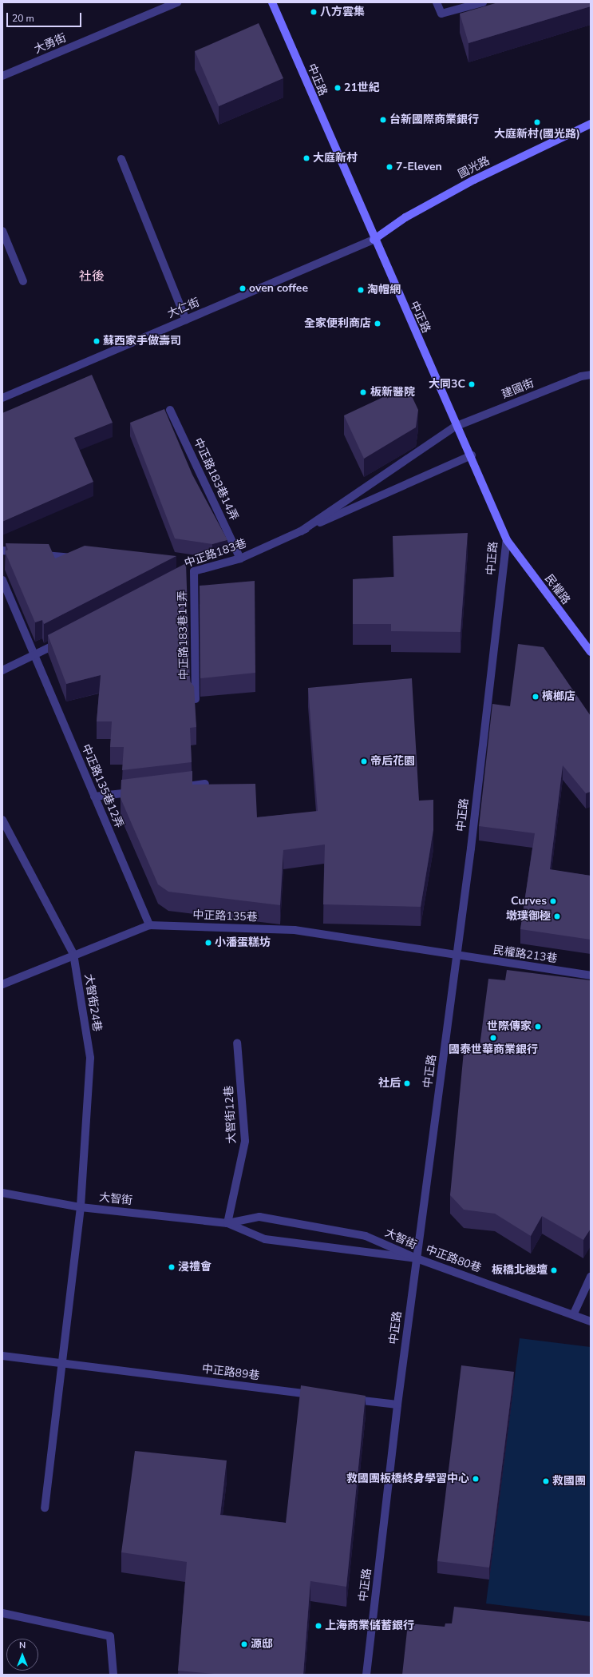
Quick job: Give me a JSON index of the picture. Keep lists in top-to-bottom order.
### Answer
{
  "streets": {
    "main road": ["中正路", "國光路", "民權路"],
    "street": [
      "大勇街",
      "大仁街",
      "建國街",
      "中正路183巷14弄",
      "中正路183巷",
      "中正路183巷11弄",
      "中正路135巷12弄",
      "中正路135巷",
      "民權路213巷",
      "大智街24巷",
      "大智街12巷",
      "大智街",
      "中正路80巷",
      "中正路89巷"
    ]
  },
  "crossings": [
    ["中正路", "國光路"],
    ["中正路", "大仁街"],
    ["中正路", "建國街"],
    ["中正路", "中正路183巷"],
    ["中正路", "民權路"],
    ["中正路", "中正路135巷"],
    ["中正路", "民權路213巷"],
    ["中正路", "大智街"],
    ["中正路", "中正路80巷"],
    ["國光路", "大仁街"],
    ["建國街", "中正路183巷"],
    ["中正路183巷14弄", "中正路183巷"],
    ["中正路183巷", "中正路183巷11弄"],
    ["中正路135巷12弄", "中正路135巷"],
    ["中正路135巷", "民權路213巷"],
    ["中正路135巷", "大智街24巷"],
    ["大智街24巷", "大智街"],
    ["大智街12巷", "大智街"],
    ["大智街", "中正路80巷"]
  ],
  "districts": ["社後"],
  "places": [
    "八方雲集",
    "21世紀",
    "台新國際商業銀行",
    "大庭新村(國光路)",
    "大庭新村",
    "7-Eleven",
    "oven coffee",
    "淘帽網",
    "全家便利商店",
    "蘇西家手做壽司",
    "大同3C",
    "板新醫院",
    "檳榔店",
    "帝后花園",
    "Curves",
    "墩璞御極",
    "小潘蛋糕坊",
    "世際傳家",
    "國泰世華商業銀行",
    "社后",
    "浸禮會",
    "板橋北極壇",
    "救國團板橋終身學習中心",
    "救國團",
    "上海商業儲蓄銀行",
    "源邸"
  ],
  "scale_bar": "20 m",
  "north": "top"
}
